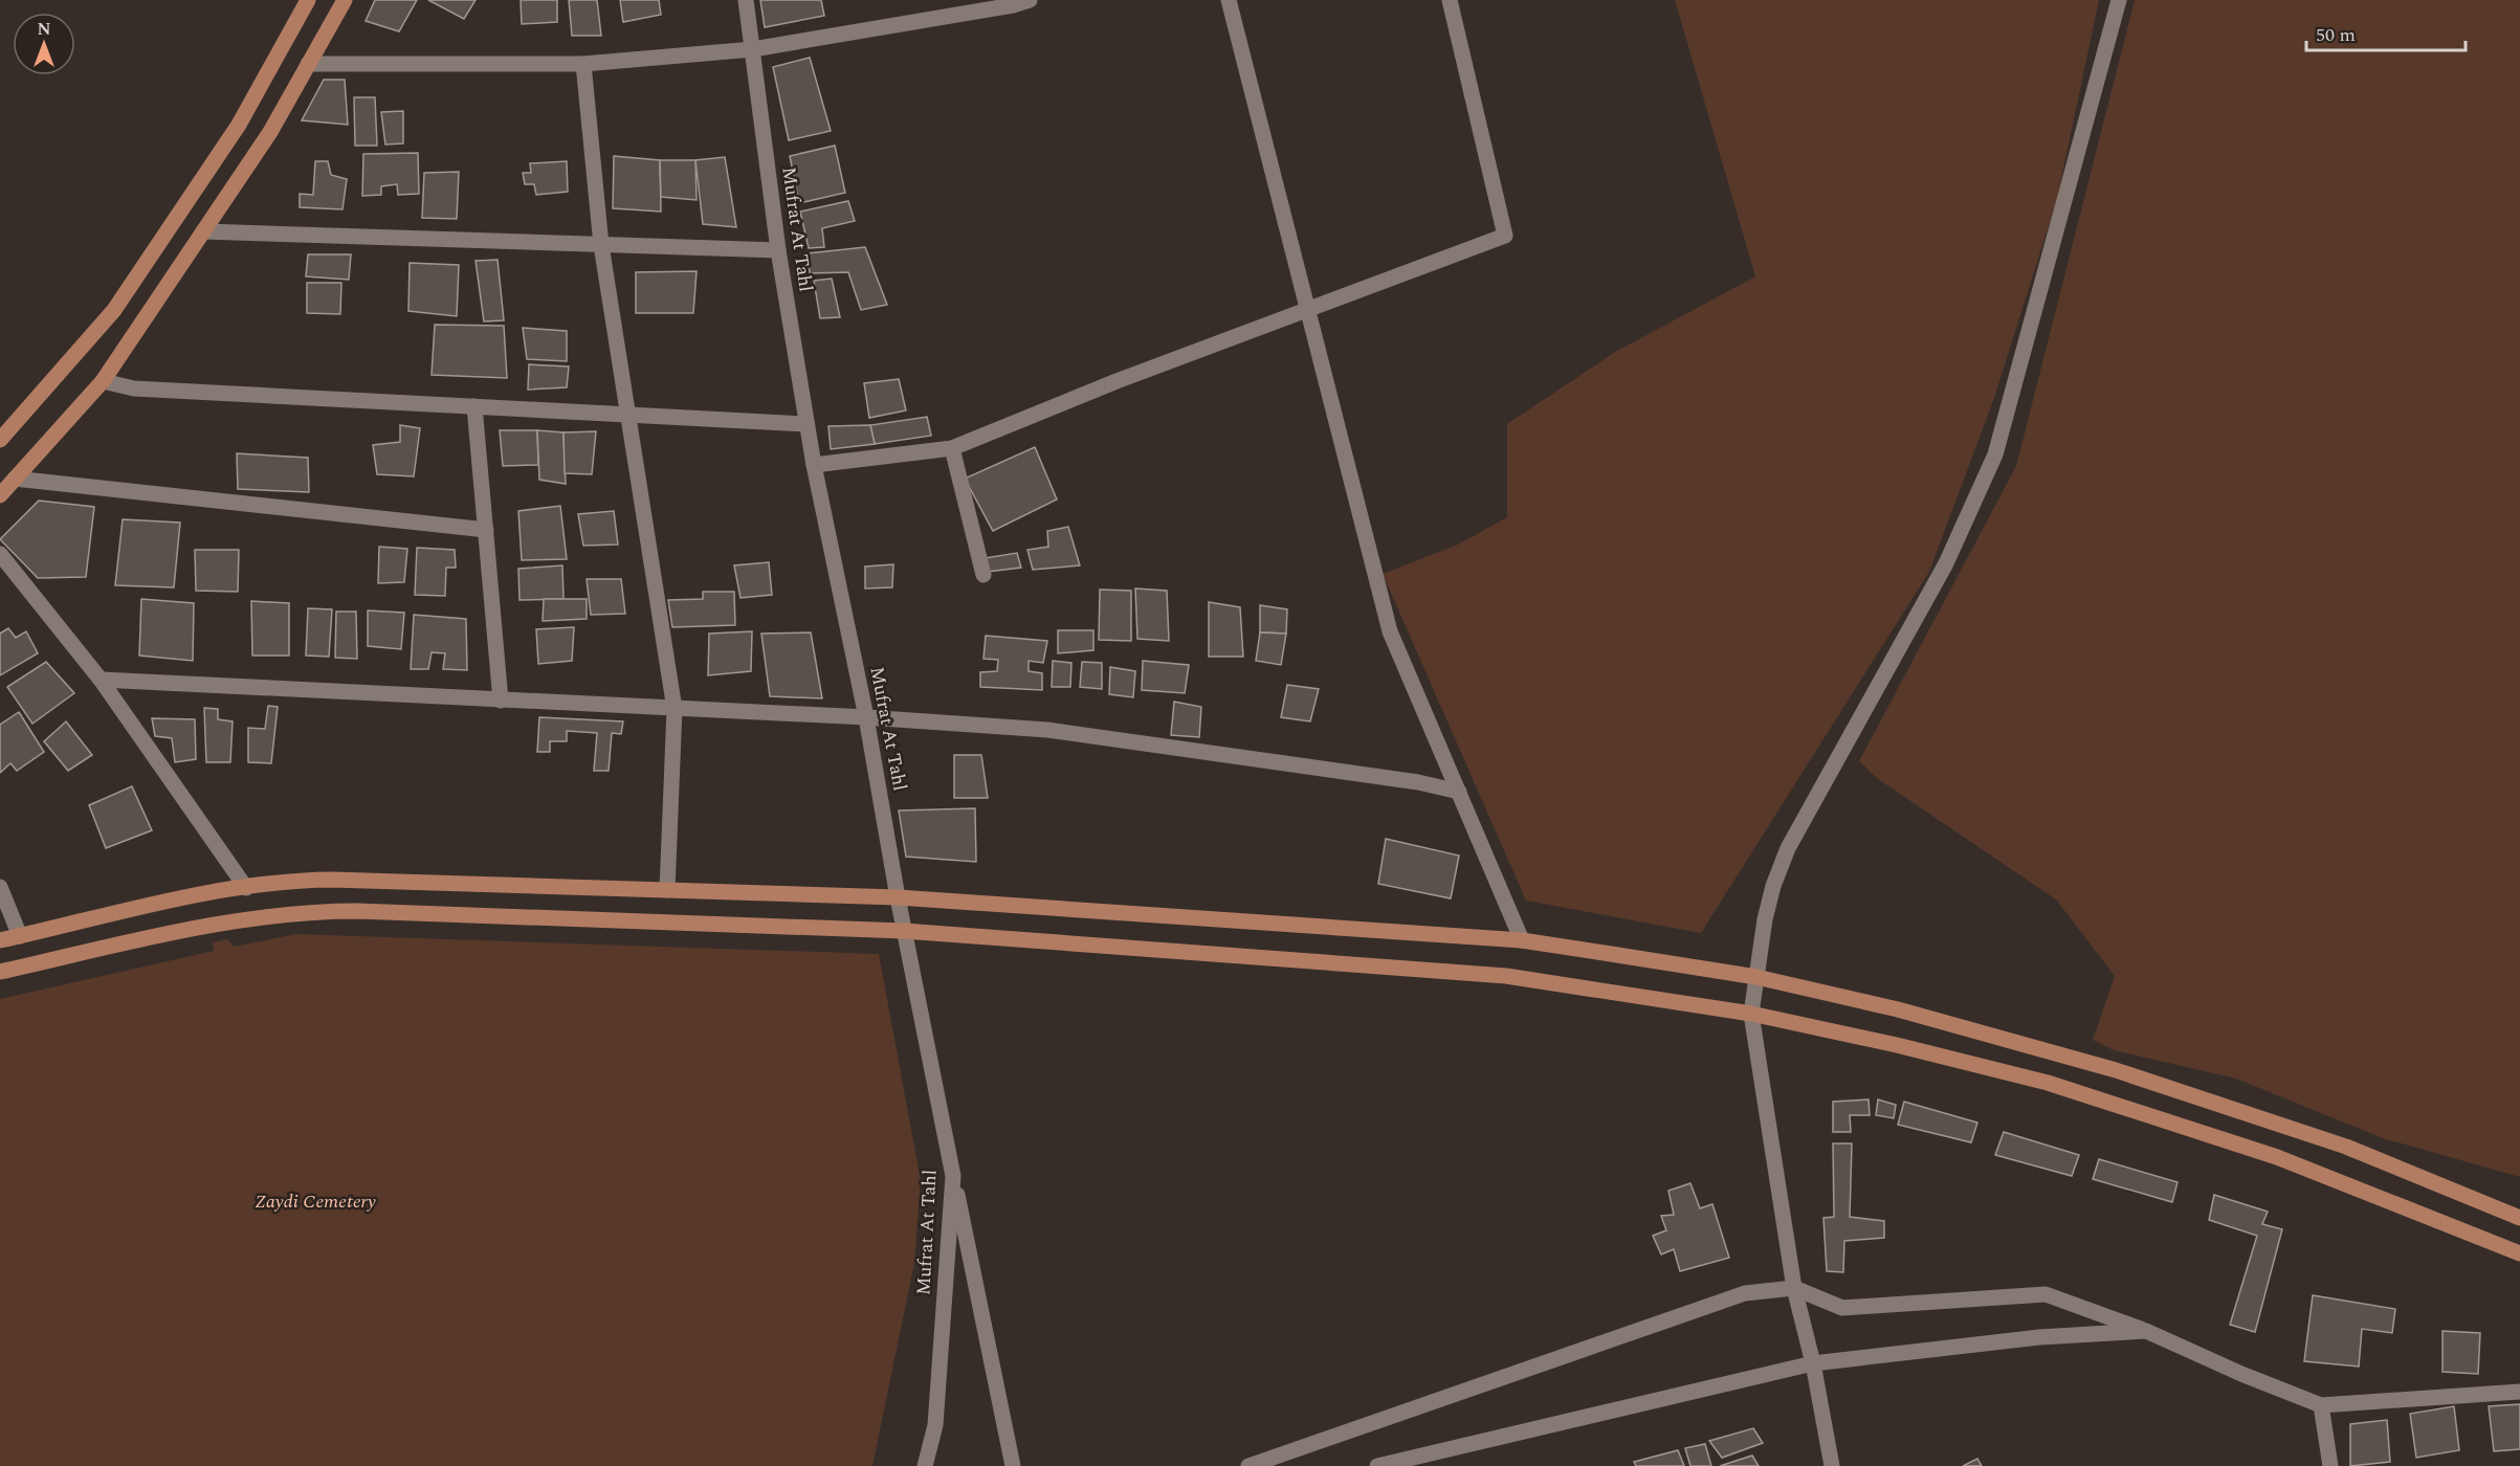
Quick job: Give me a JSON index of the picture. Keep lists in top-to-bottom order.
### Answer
{
  "streets": {
    "street": ["Mufrat At Tahl"]
  },
  "parks": ["Zaydi Cemetery"],
  "scale_bar": "50 m",
  "north": "top"
}
